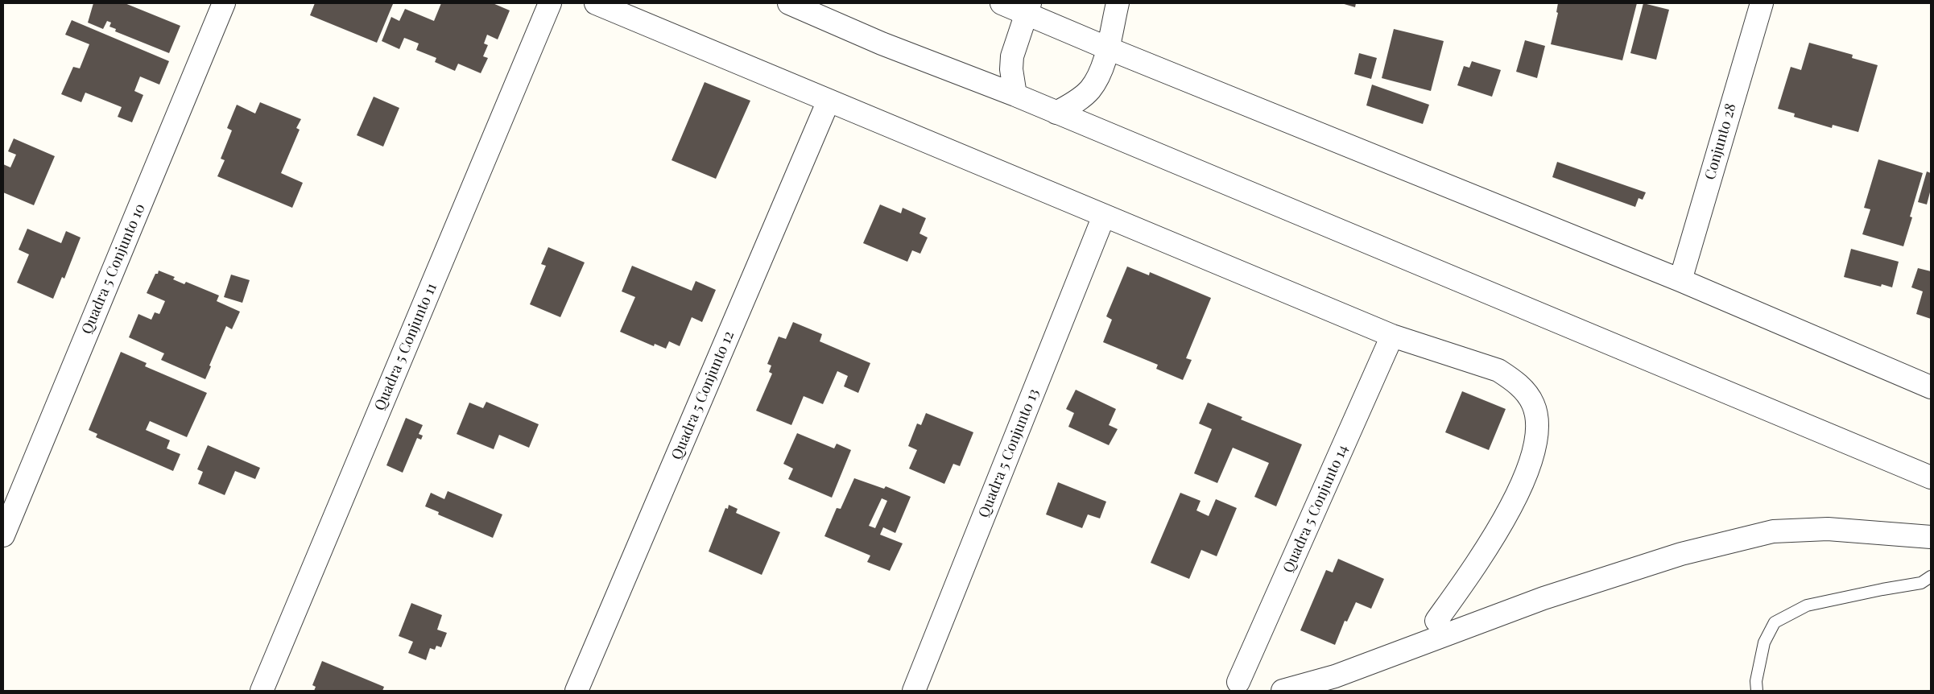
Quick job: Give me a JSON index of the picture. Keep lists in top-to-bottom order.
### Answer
{
  "streets": {
    "street": [
      "Conjunto 28",
      "Quadra 5 Conjunto 10",
      "Quadra 5 Conjunto 11",
      "Quadra 5 Conjunto 12",
      "Quadra 5 Conjunto 13",
      "Quadra 5 Conjunto 14"
    ]
  }
}
